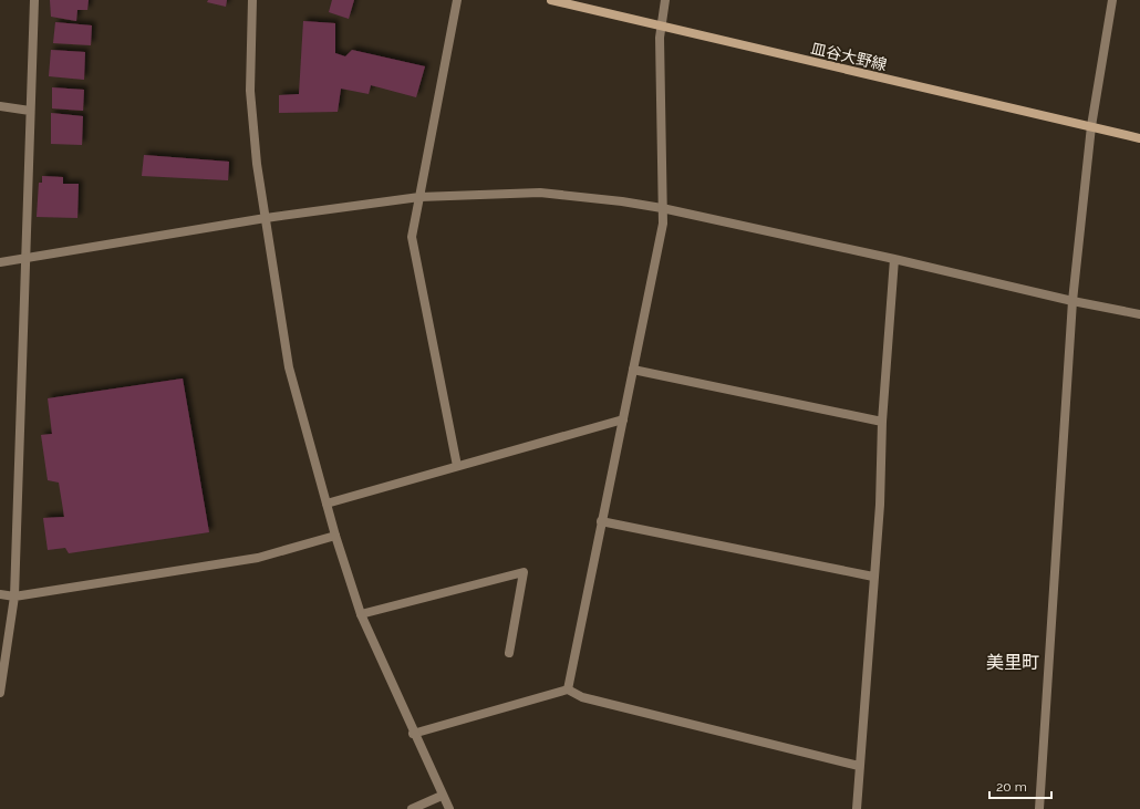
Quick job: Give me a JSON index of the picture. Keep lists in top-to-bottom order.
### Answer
{
  "streets": {
    "main road": ["皿谷大野線"]
  },
  "districts": ["美里町"],
  "scale_bar": "20 m"
}
